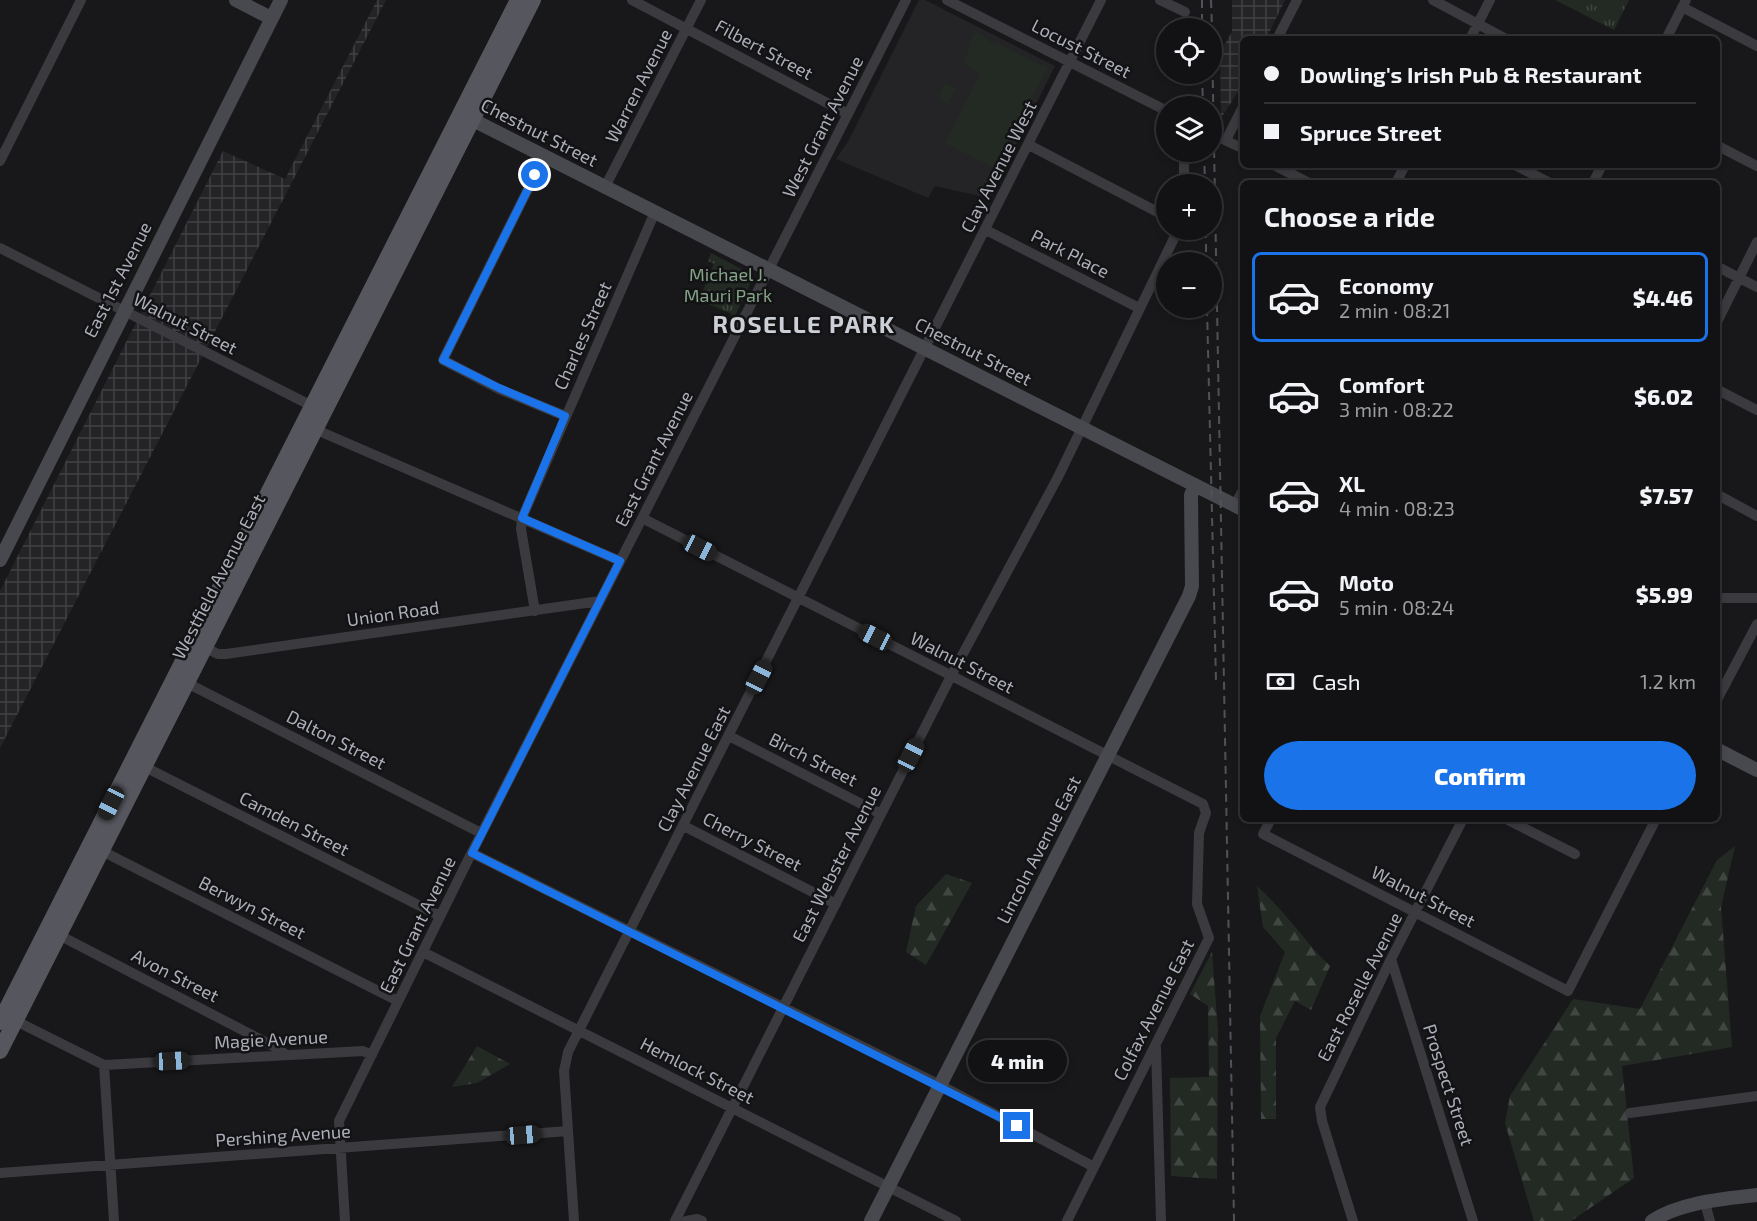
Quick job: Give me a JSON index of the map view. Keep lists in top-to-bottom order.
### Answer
{
  "streets": {
    "main road": ["Westfield Avenue East"],
    "street": [
      "Locust Street",
      "Filbert Street",
      "Warren Avenue",
      "West Grant Avenue",
      "Chestnut Street",
      "Clay Avenue West",
      "Park Place",
      "East 1st Avenue",
      "Walnut Street",
      "Charles Street",
      "East Grant Avenue",
      "Union Road",
      "Dalton Street",
      "Birch Street",
      "Clay Avenue East",
      "Camden Street",
      "Cherry Street",
      "Lincoln Avenue East",
      "East Webster Avenue",
      "Berwyn Street",
      "Avon Street",
      "East Roselle Avenue",
      "Colfax Avenue East",
      "Magie Avenue",
      "Hemlock Street",
      "Prospect Street",
      "Pershing Avenue"
    ]
  },
  "crossings": [
    ["Locust Street", "Clay Avenue West"],
    ["Filbert Street", "Warren Avenue"],
    ["Filbert Street", "West Grant Avenue"],
    ["Warren Avenue", "Chestnut Street"],
    ["West Grant Avenue", "Chestnut Street"],
    ["West Grant Avenue", "East Grant Avenue"],
    ["Chestnut Street", "Clay Avenue West"],
    ["Chestnut Street", "Charles Street"],
    ["Chestnut Street", "East Grant Avenue"],
    ["Chestnut Street", "Westfield Avenue East"],
    ["Chestnut Street", "Clay Avenue East"],
    ["Chestnut Street", "Lincoln Avenue East"],
    ["Chestnut Street", "East Webster Avenue"],
    ["Clay Avenue West", "Park Place"],
    ["Clay Avenue West", "Clay Avenue East"],
    ["Park Place", "East Webster Avenue"],
    ["East 1st Avenue", "Walnut Street"],
    ["Walnut Street", "East Grant Avenue"],
    ["Walnut Street", "Westfield Avenue East"],
    ["Walnut Street", "Clay Avenue East"],
    ["Walnut Street", "Lincoln Avenue East"],
    ["Walnut Street", "East Webster Avenue"],
    ["Walnut Street", "East Roselle Avenue"],
    ["Walnut Street", "Colfax Avenue East"],
    ["Charles Street", "Union Road"],
    ["East Grant Avenue", "Union Road"],
    ["East Grant Avenue", "Dalton Street"],
    ["East Grant Avenue", "Camden Street"],
    ["East Grant Avenue", "Berwyn Street"],
    ["East Grant Avenue", "Magie Avenue"],
    ["East Grant Avenue", "Hemlock Street"],
    ["East Grant Avenue", "Pershing Avenue"],
    ["Westfield Avenue East", "Union Road"],
    ["Westfield Avenue East", "Dalton Street"],
    ["Westfield Avenue East", "Camden Street"],
    ["Westfield Avenue East", "Berwyn Street"],
    ["Westfield Avenue East", "Avon Street"],
    ["Westfield Avenue East", "Magie Avenue"],
    ["Birch Street", "Clay Avenue East"],
    ["Birch Street", "East Webster Avenue"],
    ["Clay Avenue East", "Cherry Street"],
    ["Clay Avenue East", "Hemlock Street"],
    ["Clay Avenue East", "Pershing Avenue"],
    ["Cherry Street", "East Webster Avenue"],
    ["Lincoln Avenue East", "Hemlock Street"],
    ["East Webster Avenue", "Hemlock Street"],
    ["Avon Street", "Magie Avenue"],
    ["East Roselle Avenue", "Prospect Street"]
  ],
  "districts": ["ROSELLE PARK"],
  "parks": ["Michael J. Mauri Park"],
  "page": {
    "map_buttons": ["+", "−"],
    "banner": ["Dowling's Irish Pub & Restaurant", "Spruce Street"],
    "heading": "Choose a ride",
    "list": [
      {
        "name": "Economy",
        "note": "2 min · 08:21",
        "value": "$4.46"
      },
      {
        "name": "Comfort",
        "note": "3 min · 08:22",
        "value": "$6.02"
      },
      {
        "name": "XL",
        "note": "4 min · 08:23",
        "value": "$7.57"
      },
      {
        "name": "Moto",
        "note": "5 min · 08:24",
        "value": "$5.99"
      }
    ],
    "pay": ["Cash", "1.2 km"],
    "buttons": "Confirm",
    "bubble": "4 min"
  }
}
